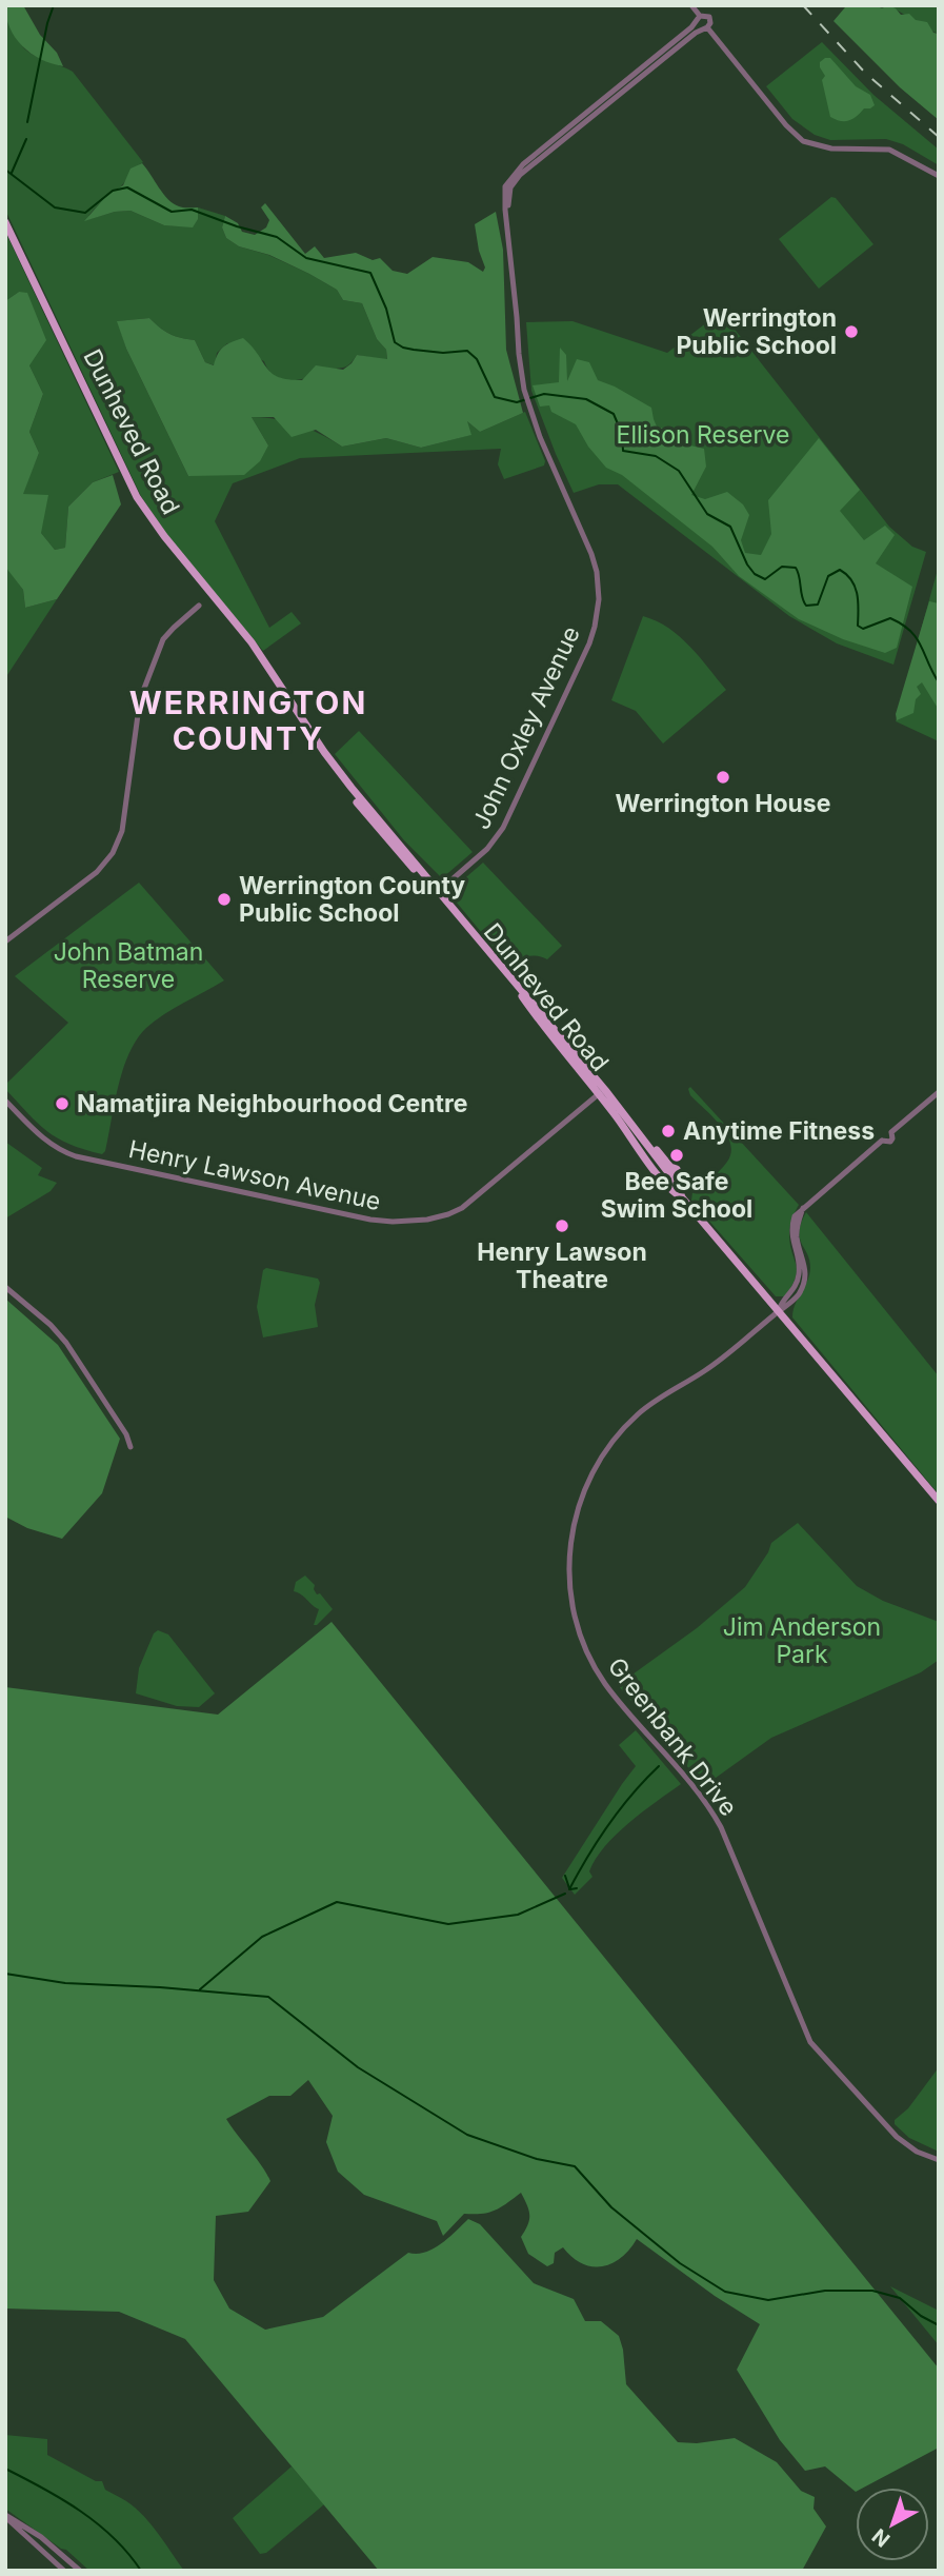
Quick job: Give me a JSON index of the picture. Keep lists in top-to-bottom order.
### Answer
{
  "streets": {
    "main road": ["Dunheved Road"],
    "street": ["John Oxley Avenue", "Henry Lawson Avenue", "Greenbank Drive"]
  },
  "crossings": [
    ["Dunheved Road", "John Oxley Avenue"],
    ["Dunheved Road", "Henry Lawson Avenue"],
    ["Dunheved Road", "Greenbank Drive"]
  ],
  "districts": ["WERRINGTON COUNTY"],
  "parks": ["Ellison Reserve", "John Batman Reserve", "Jim Anderson Park"],
  "places": [
    "Werrington Public School",
    "Werrington House",
    "Werrington County Public School",
    "Namatjira Neighbourhood Centre",
    "Anytime Fitness",
    "Bee Safe Swim School",
    "Henry Lawson Theatre"
  ],
  "north": "bottom left"
}
